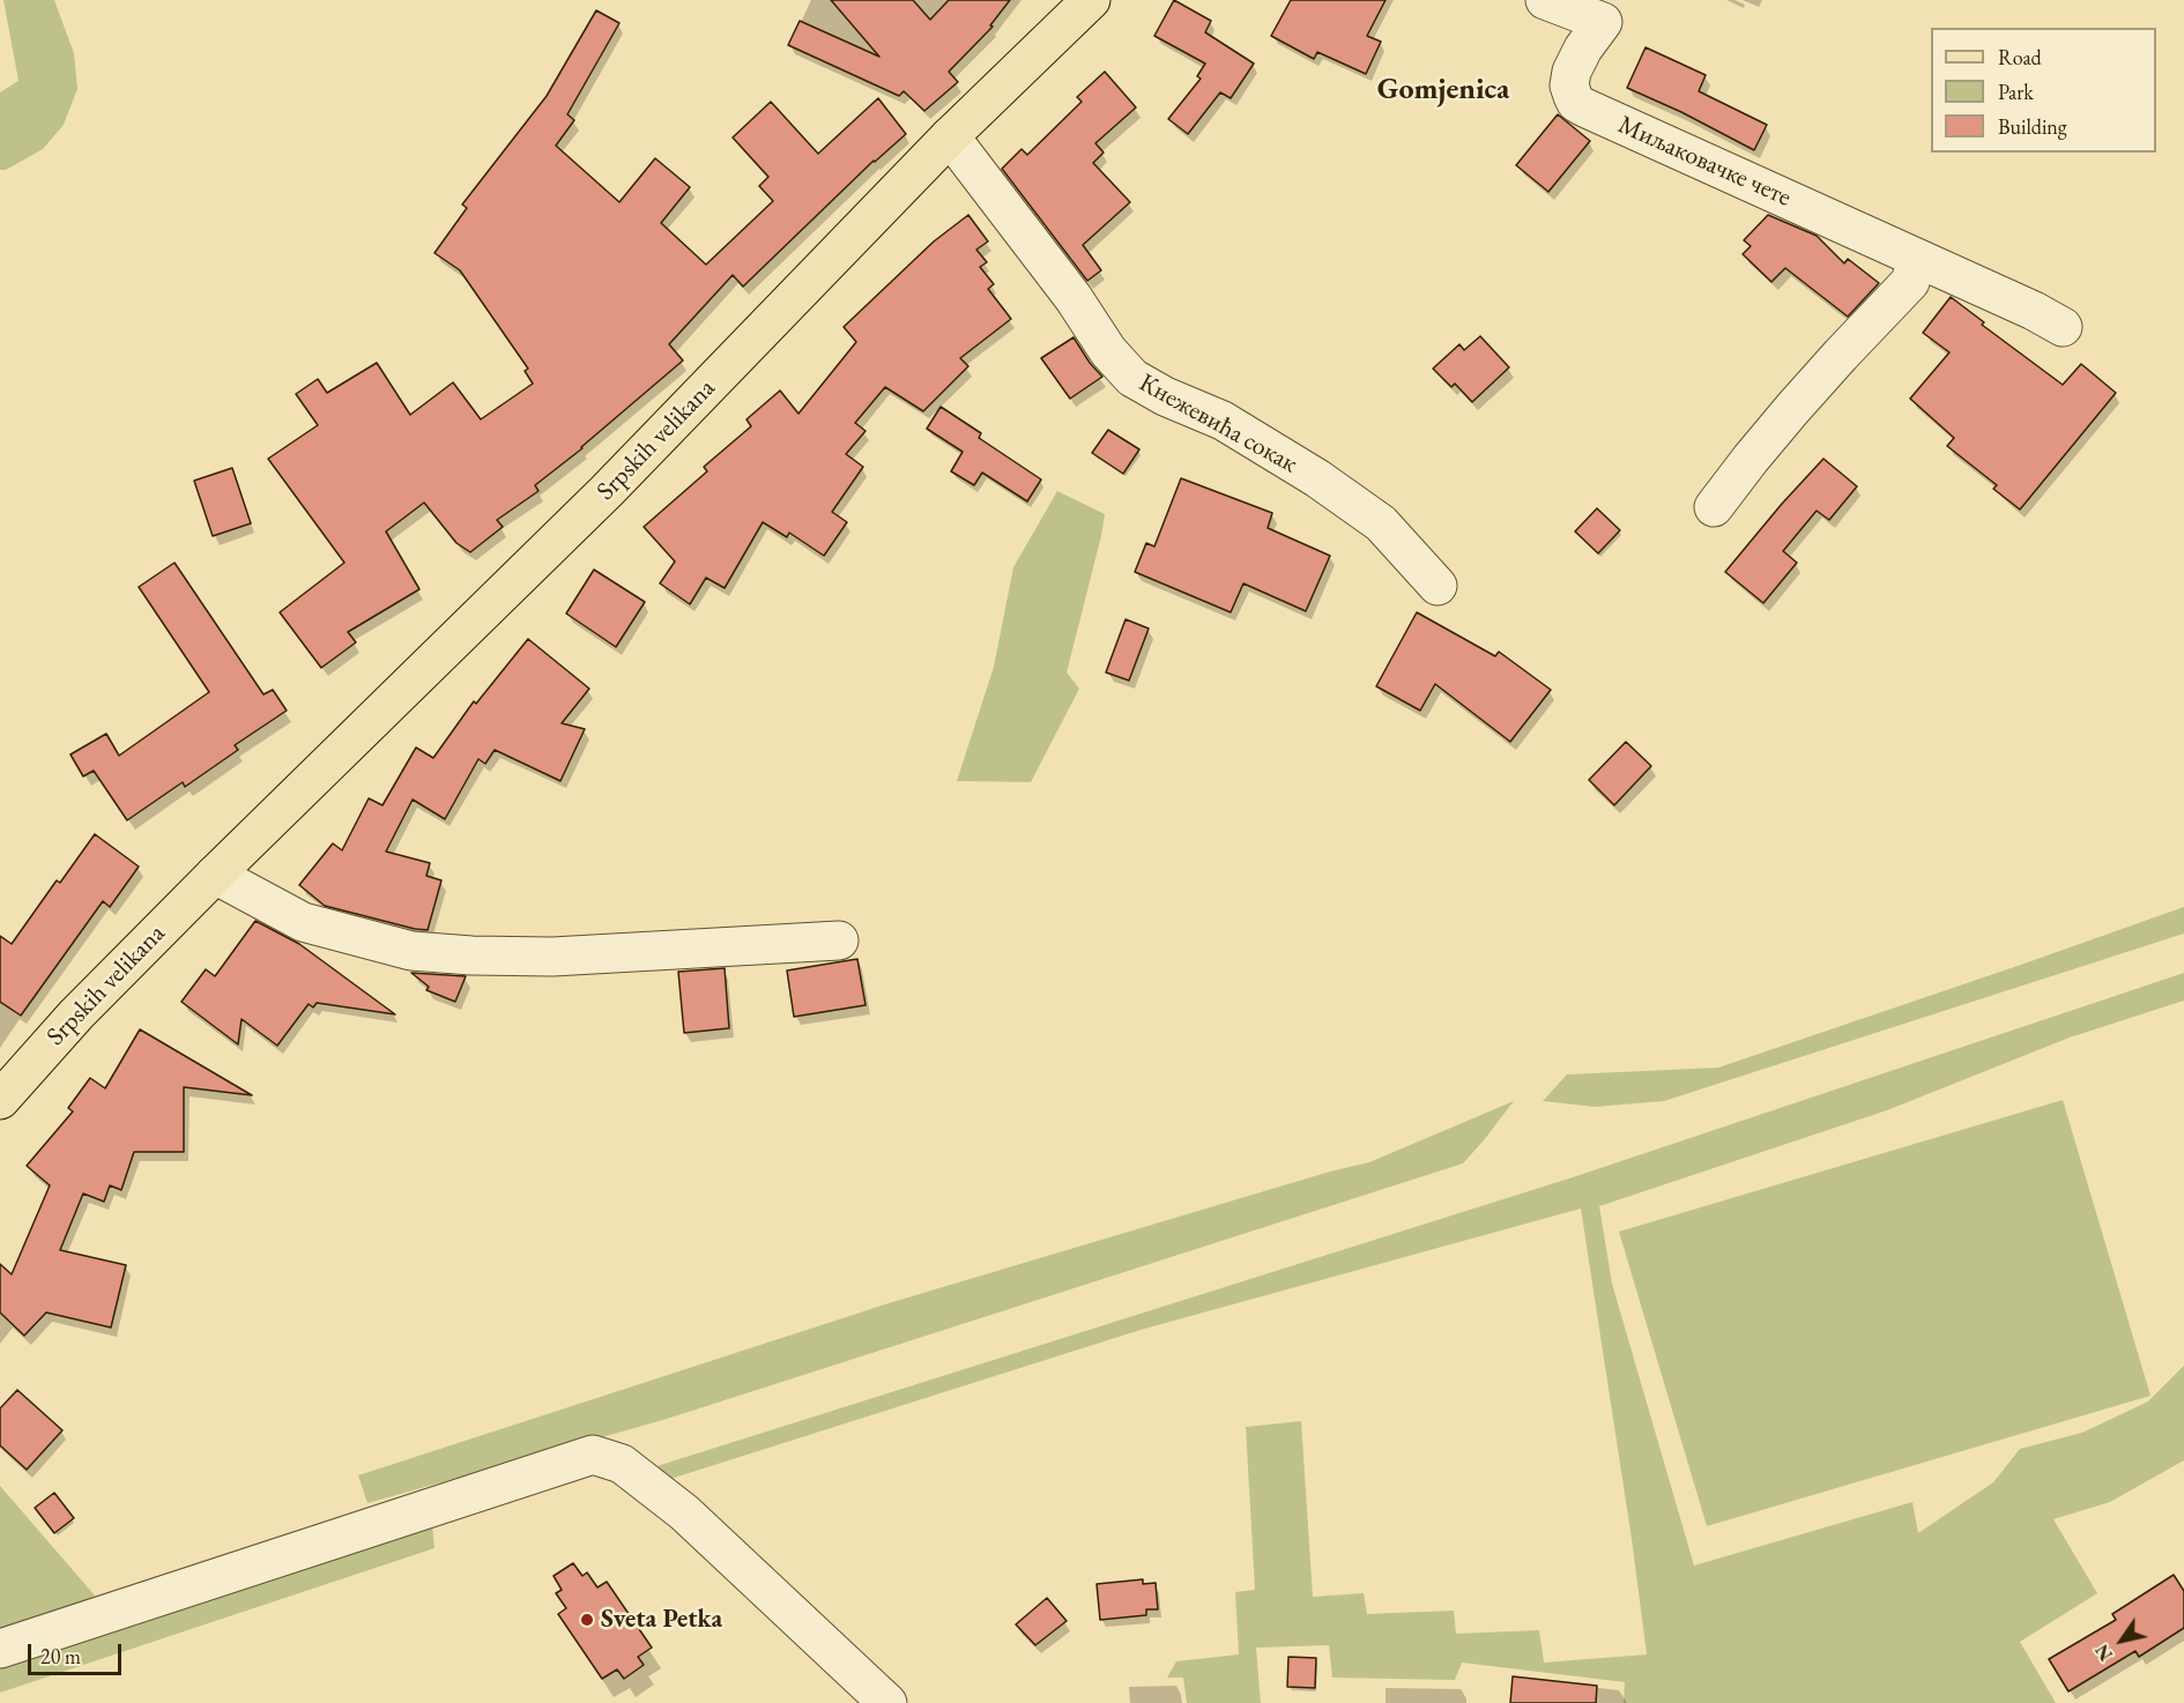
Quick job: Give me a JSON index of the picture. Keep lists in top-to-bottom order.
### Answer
{
  "streets": {
    "main road": ["Srpskih velikana"],
    "street": ["Миљаковачке чете", "Кнежевића сокак"]
  },
  "crossings": [
    ["Кнежевића сокак", "Srpskih velikana"]
  ],
  "districts": ["Gomjenica"],
  "places": ["Sveta Petka"],
  "legend": ["Road", "Park", "Building"],
  "scale_bar": "20 m",
  "north": "bottom left"
}
